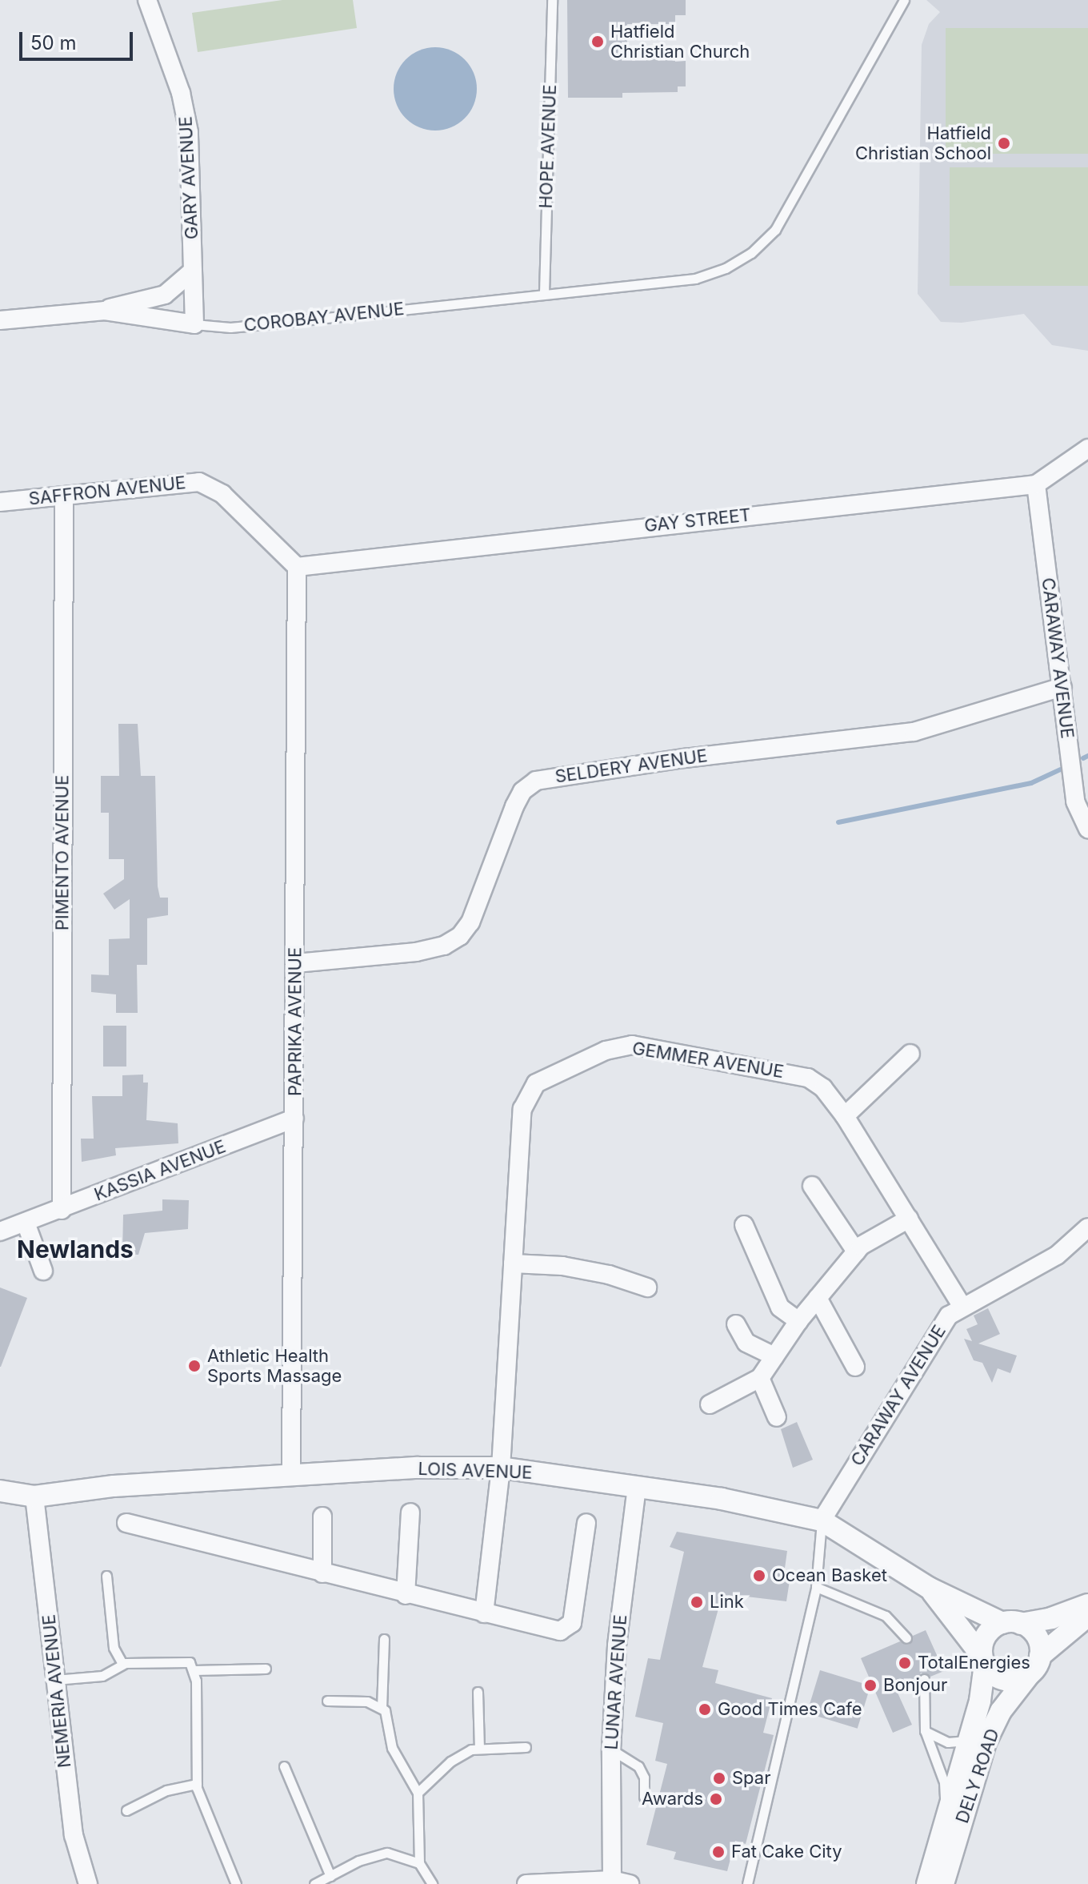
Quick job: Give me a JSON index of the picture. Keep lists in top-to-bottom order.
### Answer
{
  "streets": {
    "street": [
      "GARY AVENUE",
      "COROBAY AVENUE",
      "SAFFRON AVENUE",
      "GAY STREET",
      "CARAWAY AVENUE",
      "SELDERY AVENUE",
      "PIMENTO AVENUE",
      "PAPRIKA AVENUE",
      "GEMMER AVENUE",
      "KASSIA AVENUE",
      "LOIS AVENUE",
      "LUNAR AVENUE",
      "NEMERIA AVENUE",
      "DELY ROAD"
    ],
    "lane": ["HOPE AVENUE"]
  },
  "crossings": [
    ["HOPE AVENUE", "COROBAY AVENUE"],
    ["GARY AVENUE", "COROBAY AVENUE"],
    ["SAFFRON AVENUE", "GAY STREET"],
    ["SAFFRON AVENUE", "PIMENTO AVENUE"],
    ["SAFFRON AVENUE", "PAPRIKA AVENUE"],
    ["GAY STREET", "CARAWAY AVENUE"],
    ["GAY STREET", "PAPRIKA AVENUE"],
    ["CARAWAY AVENUE", "SELDERY AVENUE"],
    ["CARAWAY AVENUE", "GEMMER AVENUE"],
    ["CARAWAY AVENUE", "LOIS AVENUE"],
    ["SELDERY AVENUE", "PAPRIKA AVENUE"],
    ["PIMENTO AVENUE", "KASSIA AVENUE"],
    ["PAPRIKA AVENUE", "KASSIA AVENUE"],
    ["PAPRIKA AVENUE", "LOIS AVENUE"],
    ["GEMMER AVENUE", "LOIS AVENUE"],
    ["LOIS AVENUE", "LUNAR AVENUE"],
    ["LOIS AVENUE", "NEMERIA AVENUE"],
    ["LOIS AVENUE", "DELY ROAD"]
  ],
  "districts": ["Newlands"],
  "places": [
    "Hatfield Christian Church",
    "Hatfield Christian School",
    "Athletic Health Sports Massage",
    "Ocean Basket",
    "Link",
    "TotalEnergies",
    "Bonjour",
    "Good Times Cafe",
    "Spar",
    "Awards",
    "Fat Cake City"
  ],
  "scale_bar": "50 m"
}
